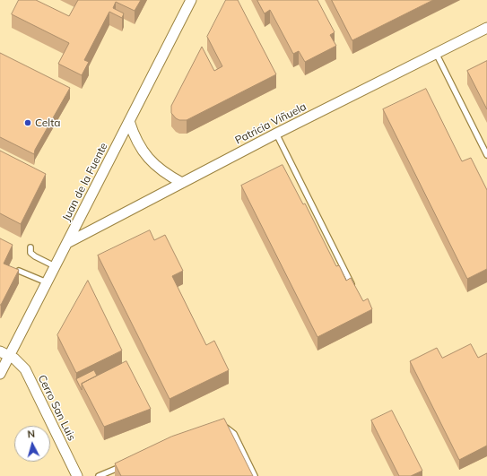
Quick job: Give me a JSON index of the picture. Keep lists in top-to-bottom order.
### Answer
{
  "streets": {
    "street": ["Patricia Viñuela", "Juan de la Fuente", "Cerro San Luis"]
  },
  "crossings": [
    ["Patricia Viñuela", "Juan de la Fuente"],
    ["Juan de la Fuente", "Cerro San Luis"]
  ],
  "places": ["Celta"],
  "north": "top"
}
